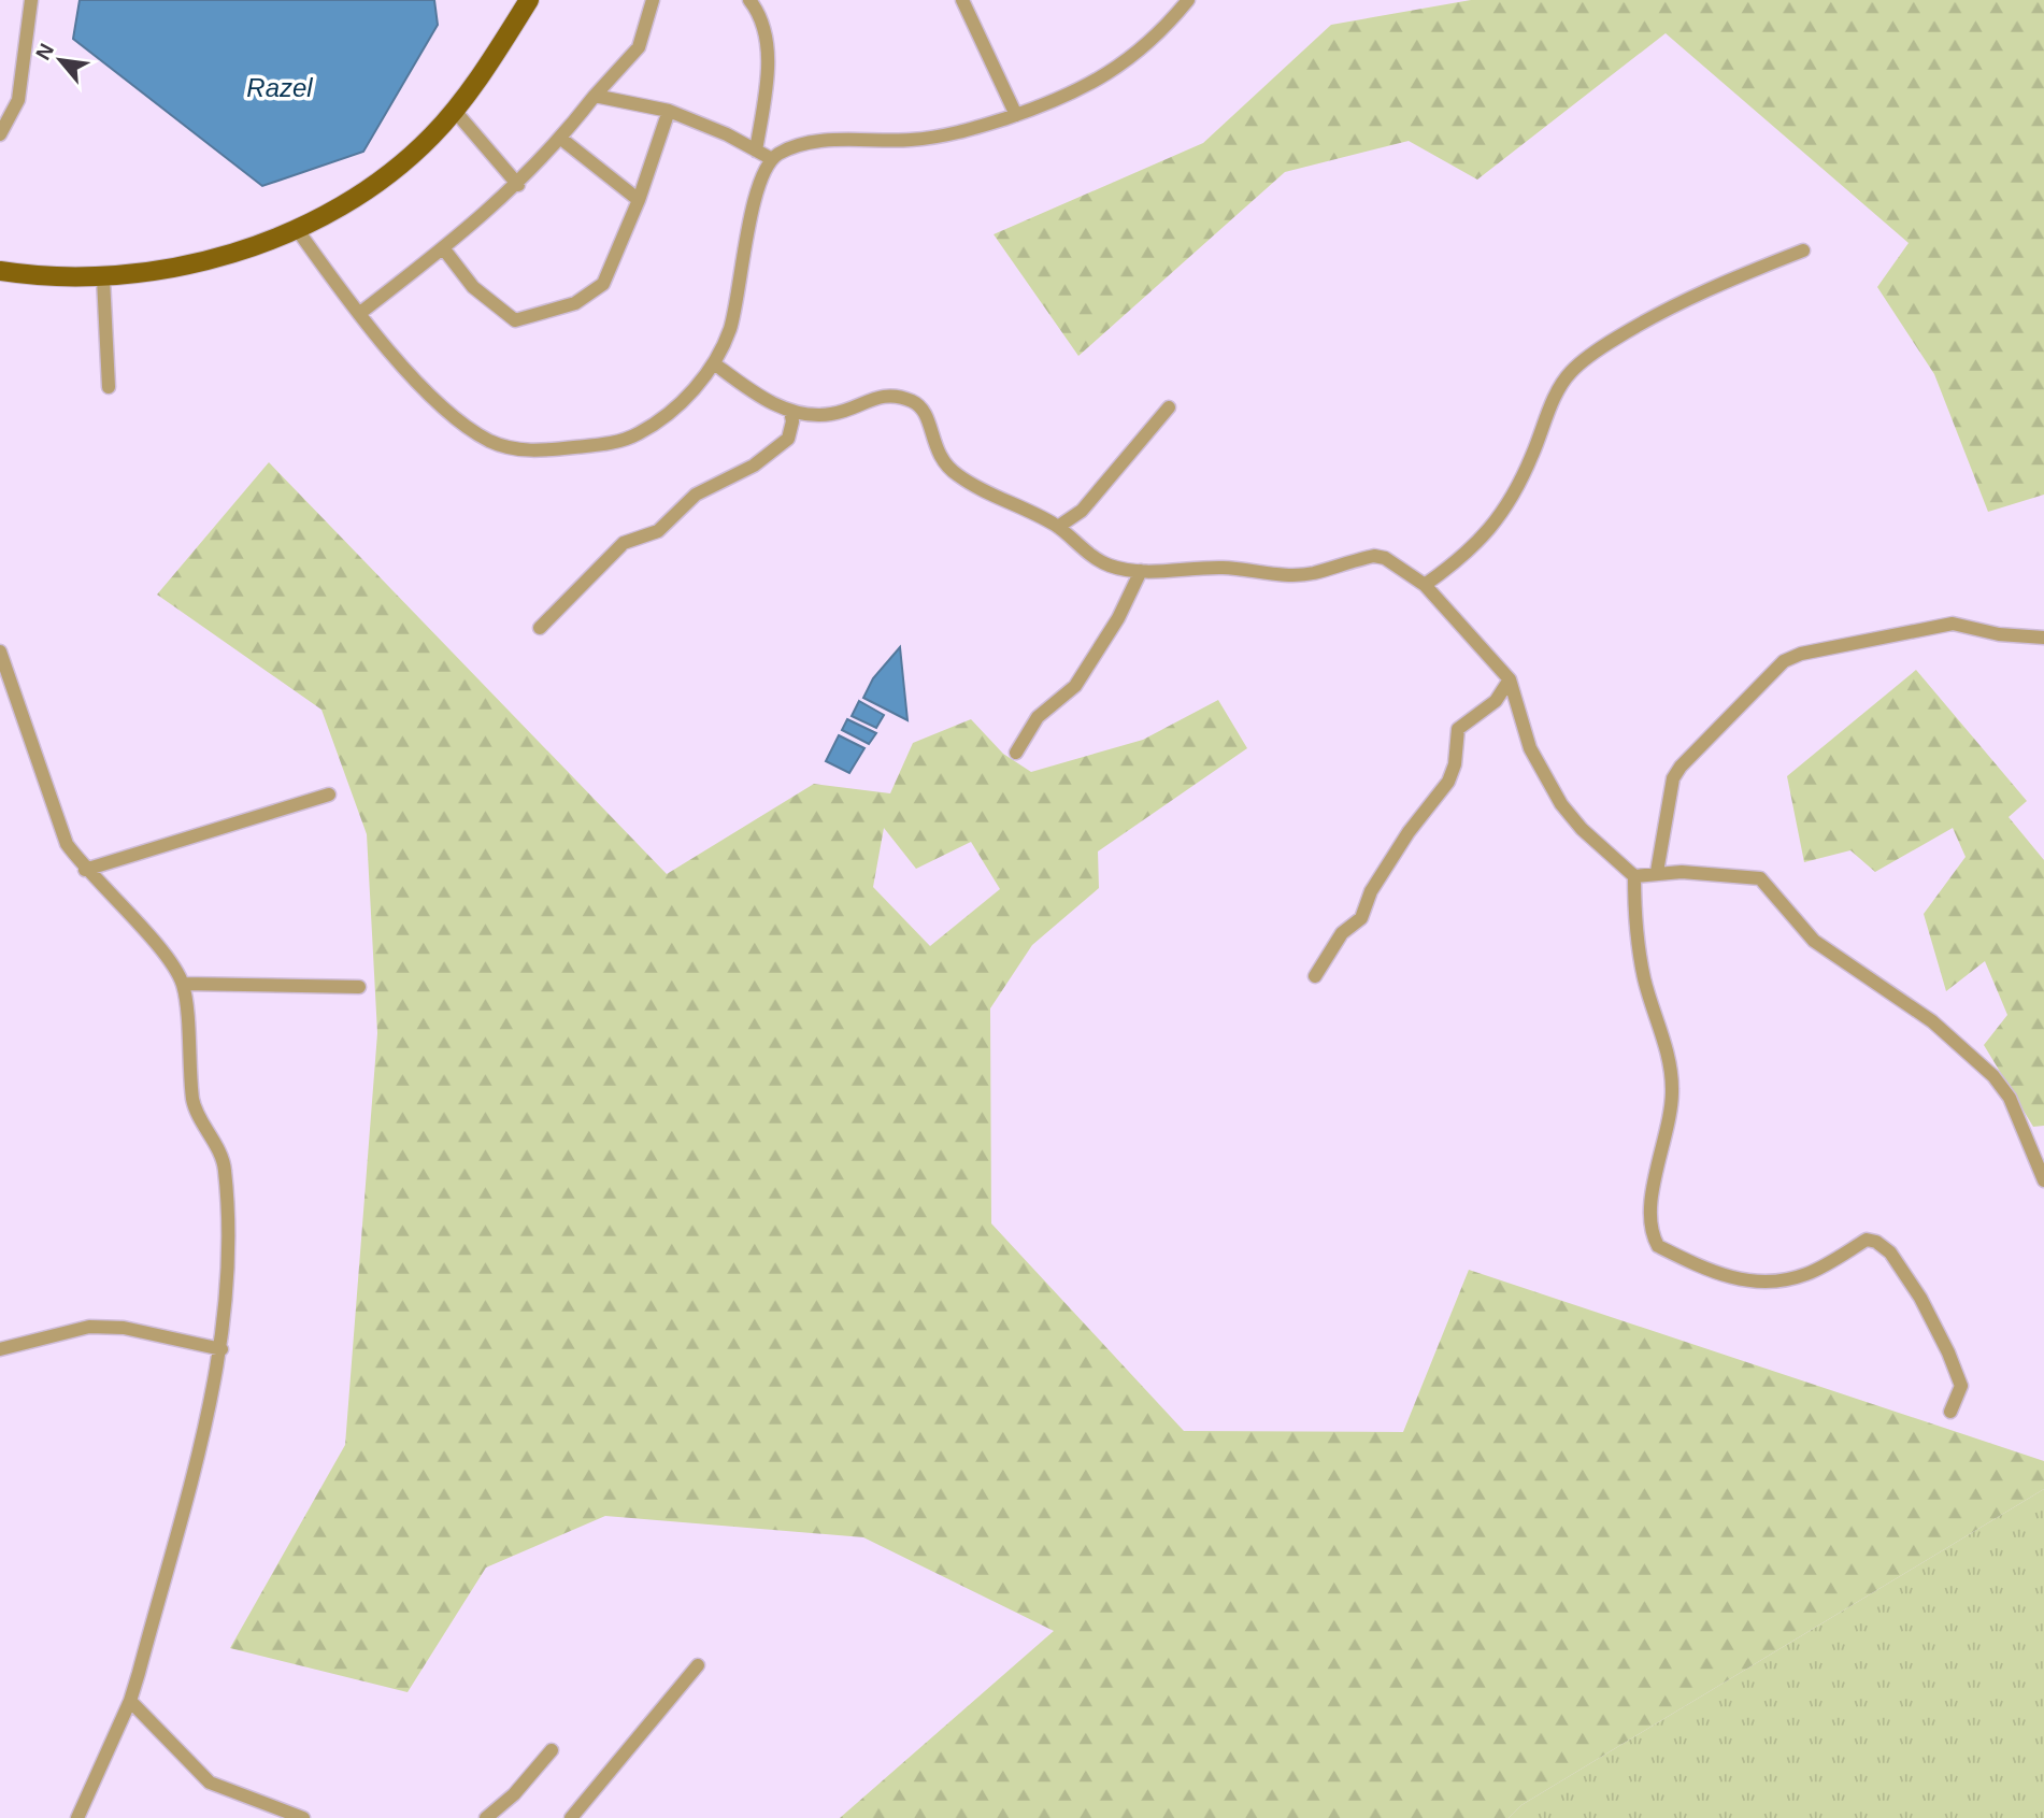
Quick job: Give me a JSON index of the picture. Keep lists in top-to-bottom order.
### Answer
{
  "water": ["Razel"],
  "north": "top left"
}
